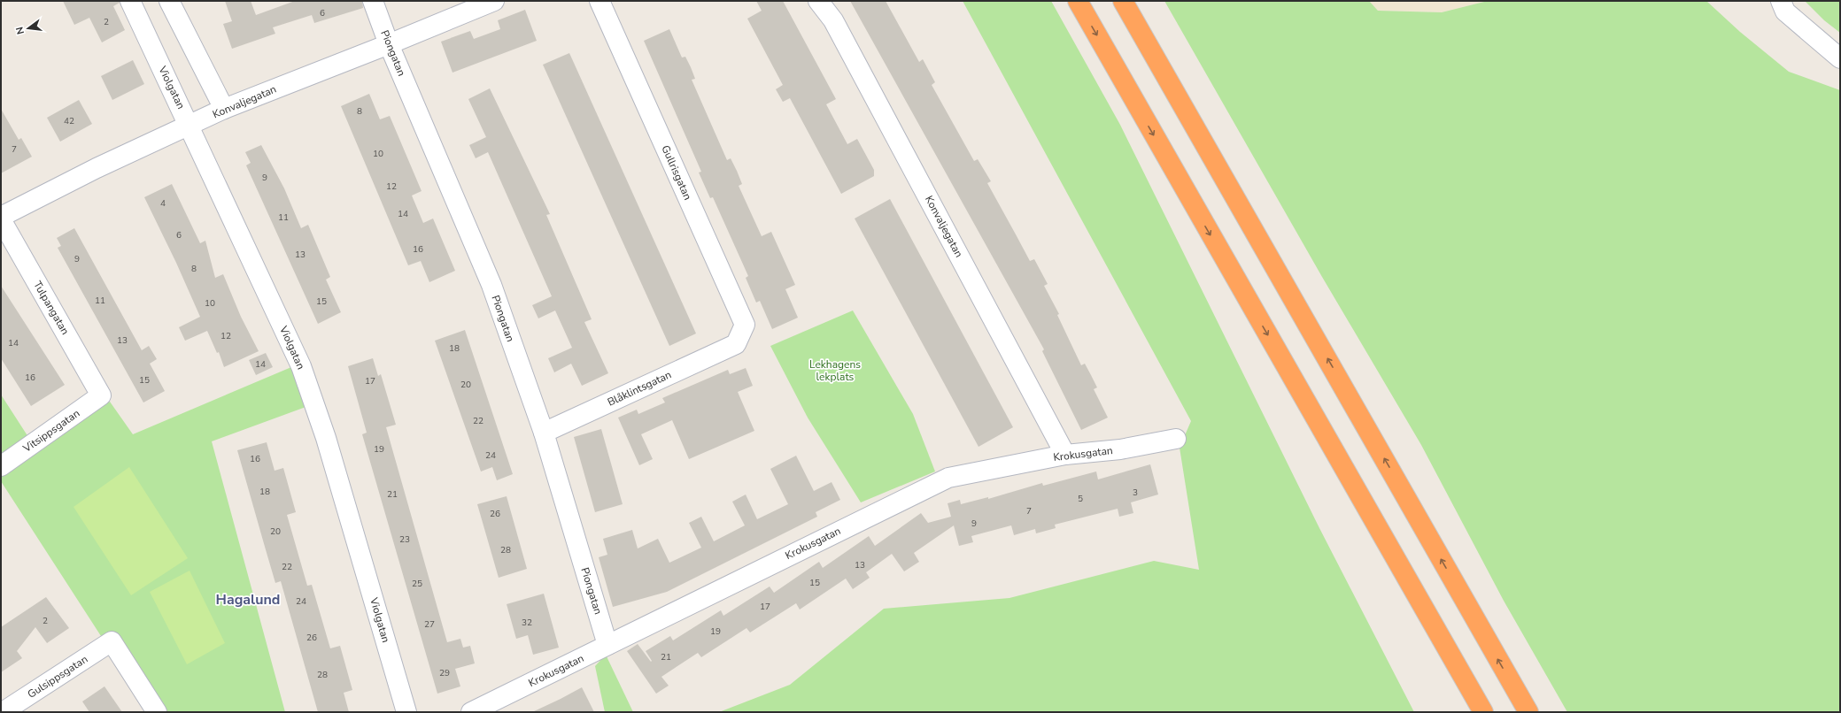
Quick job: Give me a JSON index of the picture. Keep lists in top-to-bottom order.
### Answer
{
  "streets": {
    "street": [
      "Piongatan",
      "Violgatan",
      "Konvaljegatan",
      "Gullrisgatan",
      "Tulpangatan",
      "Blåklintsgatan",
      "Vitsippsgatan",
      "Krokusgatan",
      "Gulsippsgatan"
    ]
  },
  "crossings": [
    ["Piongatan", "Konvaljegatan"],
    ["Piongatan", "Blåklintsgatan"],
    ["Piongatan", "Krokusgatan"],
    ["Violgatan", "Konvaljegatan"],
    ["Konvaljegatan", "Krokusgatan"],
    ["Gullrisgatan", "Blåklintsgatan"],
    ["Tulpangatan", "Vitsippsgatan"]
  ],
  "districts": ["Hagalund"],
  "parks": ["Lekhagens lekplats"],
  "house_numbers": [
    "6",
    "2",
    "8",
    "42",
    "7",
    "10",
    "9",
    "12",
    "4",
    "14",
    "11",
    "6",
    "16",
    "13",
    "9",
    "8",
    "11",
    "15",
    "10",
    "12",
    "13",
    "14",
    "18",
    "14",
    "16",
    "15",
    "17",
    "20",
    "22",
    "19",
    "24",
    "16",
    "18",
    "3",
    "21",
    "5",
    "7",
    "26",
    "9",
    "20",
    "23",
    "28",
    "13",
    "22",
    "15",
    "25",
    "24",
    "17",
    "2",
    "32",
    "27",
    "19",
    "26",
    "21",
    "29",
    "28"
  ],
  "north": "left"
}
